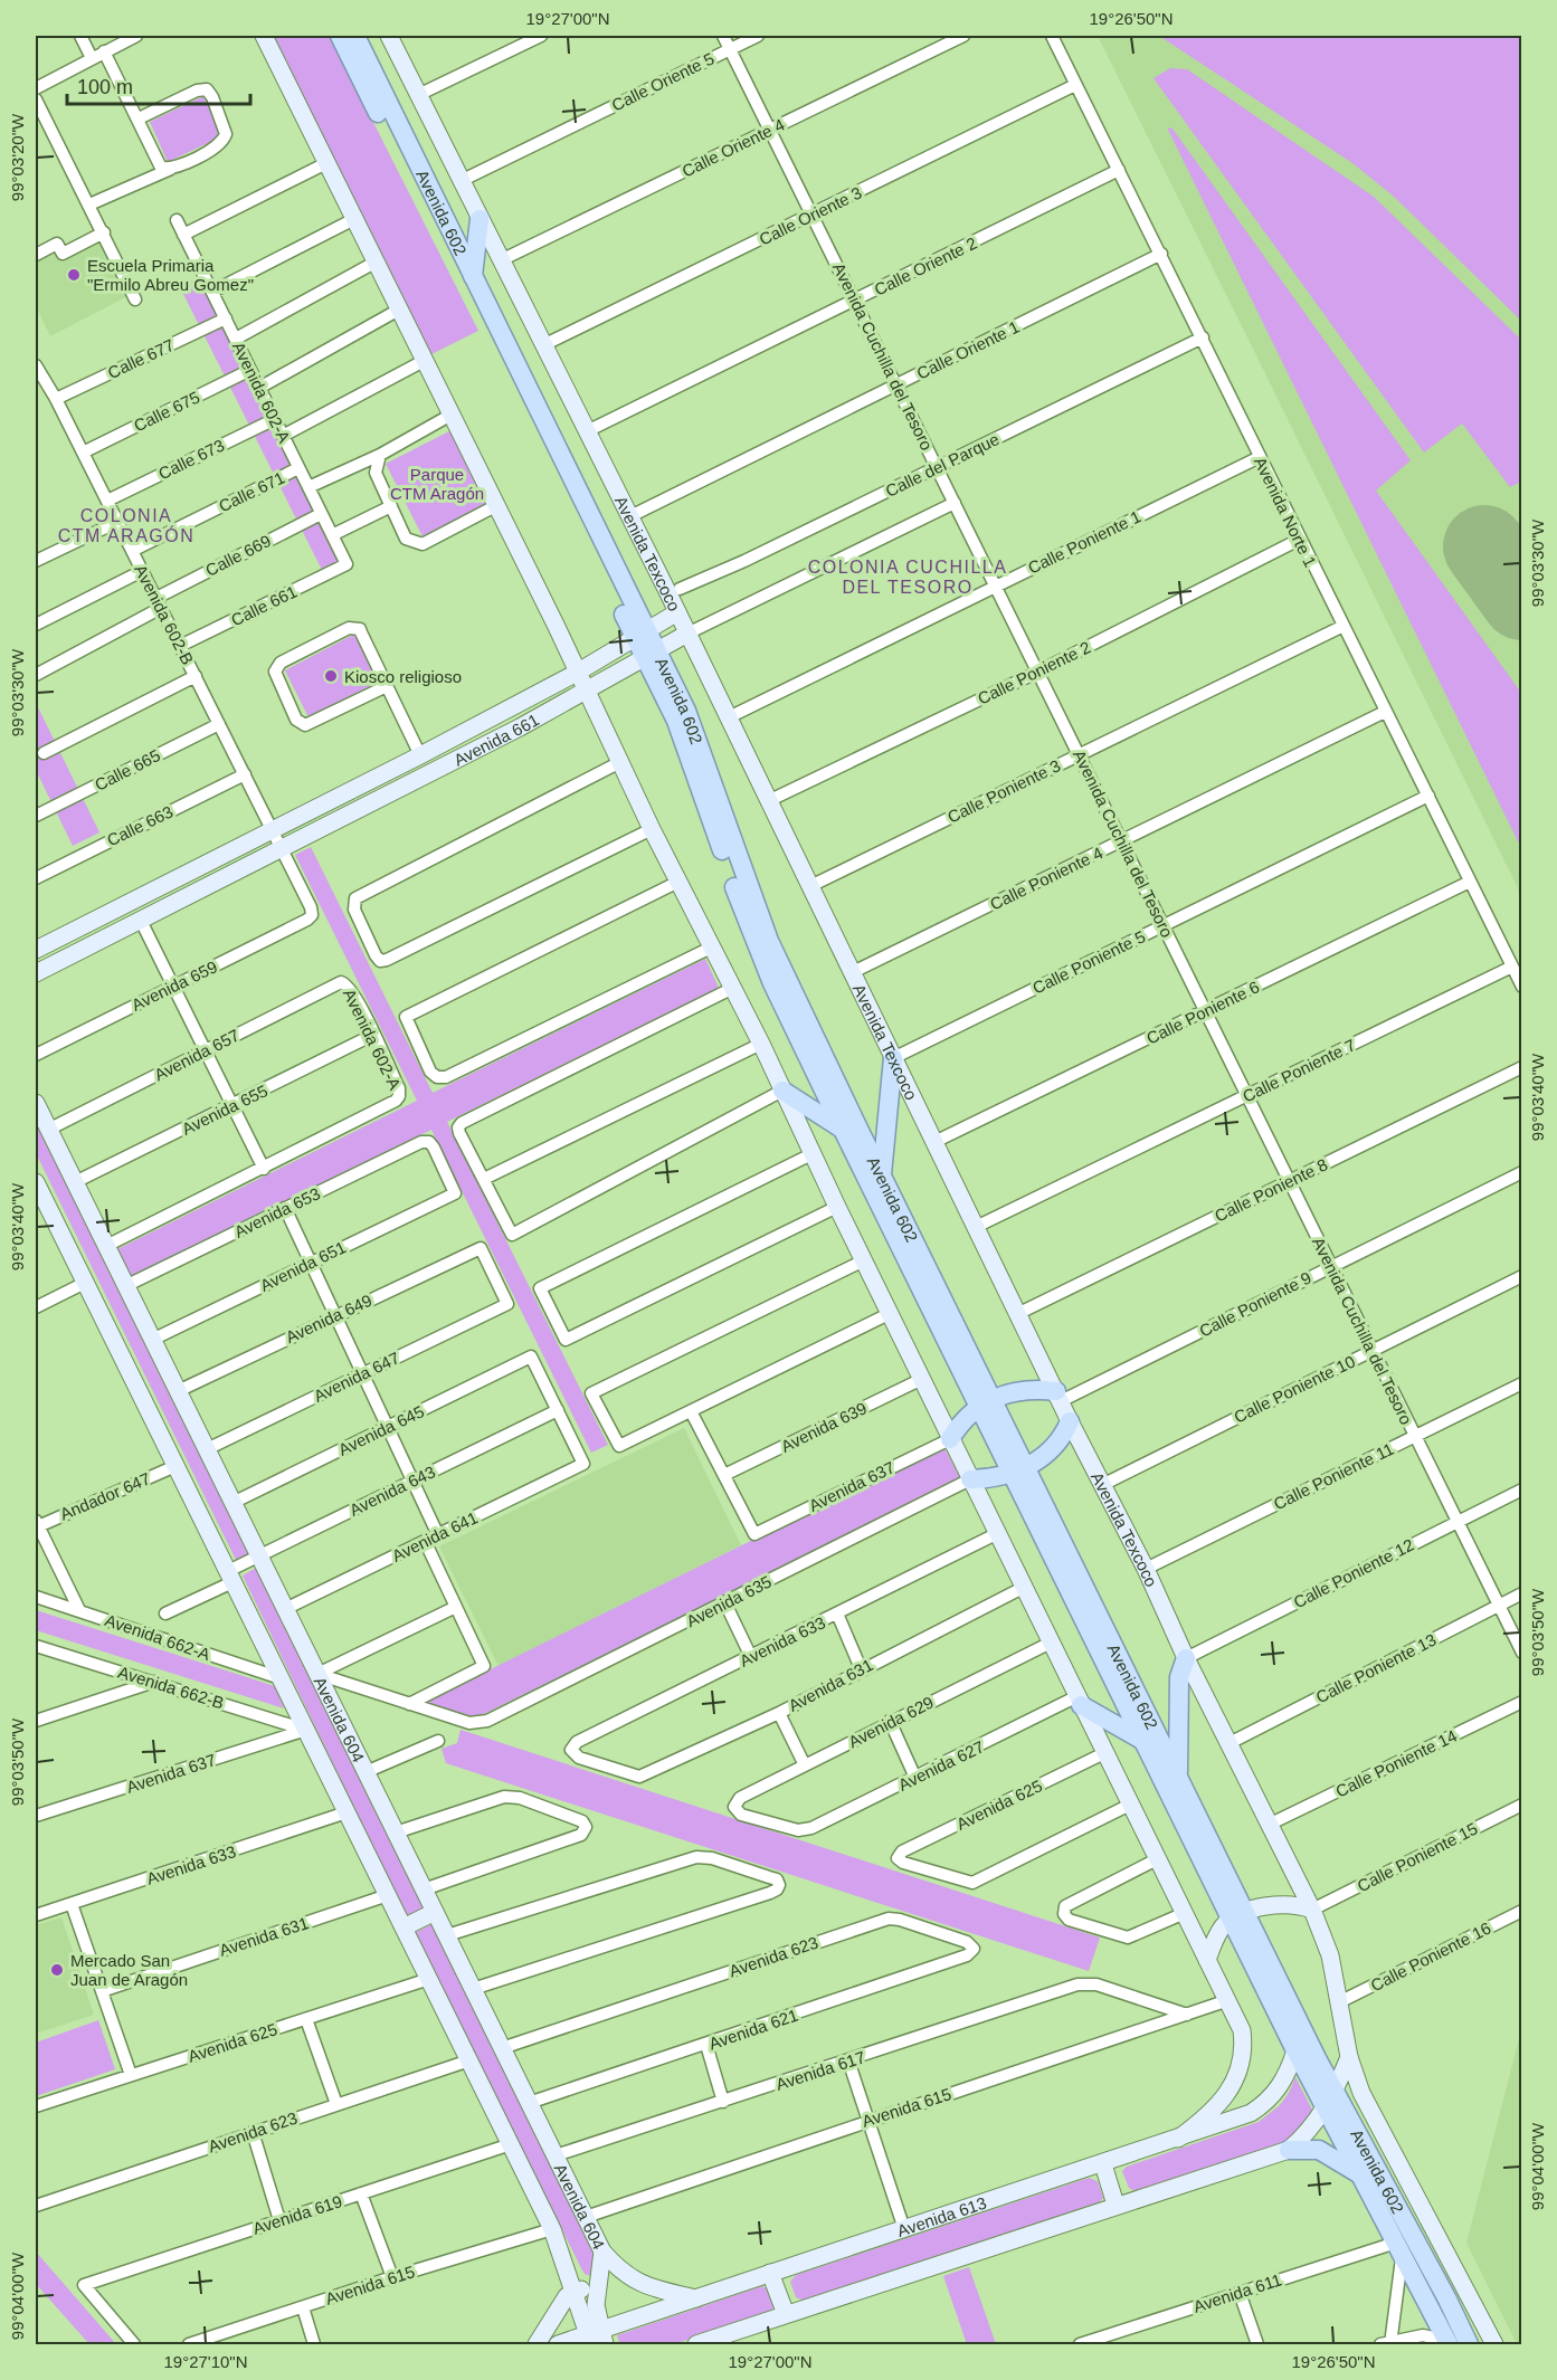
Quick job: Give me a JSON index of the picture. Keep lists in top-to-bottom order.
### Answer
{
  "streets": {
    "main road": ["Avenida 602"],
    "street": [
      "Calle Oriente 5",
      "Calle Oriente 4",
      "Calle Oriente 3",
      "Calle Oriente 2",
      "Calle Oriente 1",
      "Avenida Cuchilla del Tesoro",
      "Calle 677",
      "Avenida 602-A",
      "Calle 675",
      "Calle 673",
      "Calle del Parque",
      "Calle 671",
      "Avenida Norte 1",
      "Calle Poniente 1",
      "Avenida Texcoco",
      "Calle 669",
      "Calle 661",
      "Avenida 602-B",
      "Calle Poniente 2",
      "Avenida 661",
      "Calle 665",
      "Calle Poniente 3",
      "Calle 663",
      "Calle Poniente 4",
      "Calle Poniente 5",
      "Avenida 659",
      "Calle Poniente 6",
      "Avenida 657",
      "Calle Poniente 7",
      "Avenida 655",
      "Calle Poniente 8",
      "Avenida 653",
      "Avenida 651",
      "Calle Poniente 9",
      "Avenida 649",
      "Avenida 647",
      "Calle Poniente 10",
      "Avenida 639",
      "Avenida 645",
      "Calle Poniente 11",
      "Avenida 637",
      "Avenida 643",
      "Andador 647",
      "Avenida 641",
      "Calle Poniente 12",
      "Avenida 635",
      "Avenida 662-A",
      "Avenida 633",
      "Calle Poniente 13",
      "Avenida 631",
      "Avenida 662-B",
      "Avenida 604",
      "Avenida 629",
      "Calle Poniente 14",
      "Avenida 627",
      "Avenida 625",
      "Calle Poniente 15",
      "Avenida 623",
      "Calle Poniente 16",
      "Avenida 621",
      "Avenida 617",
      "Avenida 615",
      "Avenida 619",
      "Avenida 613",
      "Avenida 611"
    ]
  },
  "crossings": [
    ["Calle Oriente 5", "Avenida Cuchilla del Tesoro"],
    ["Calle Oriente 5", "Avenida Texcoco"],
    ["Calle Oriente 4", "Avenida Cuchilla del Tesoro"],
    ["Calle Oriente 4", "Avenida Texcoco"],
    ["Avenida 602", "Avenida 661"],
    ["Avenida 602", "Avenida 613"],
    ["Avenida 602", "Avenida 611"],
    ["Calle Oriente 3", "Avenida Cuchilla del Tesoro"],
    ["Calle Oriente 3", "Avenida Norte 1"],
    ["Calle Oriente 3", "Avenida Texcoco"],
    ["Calle Oriente 2", "Avenida Cuchilla del Tesoro"],
    ["Calle Oriente 2", "Avenida Norte 1"],
    ["Calle Oriente 2", "Avenida Texcoco"],
    ["Calle Oriente 1", "Avenida Cuchilla del Tesoro"],
    ["Calle Oriente 1", "Avenida Norte 1"],
    ["Calle Oriente 1", "Avenida Texcoco"],
    ["Avenida Cuchilla del Tesoro", "Calle del Parque"],
    ["Avenida Cuchilla del Tesoro", "Calle Poniente 1"],
    ["Avenida Cuchilla del Tesoro", "Calle Poniente 2"],
    ["Avenida Cuchilla del Tesoro", "Avenida 661"],
    ["Avenida Cuchilla del Tesoro", "Calle Poniente 3"],
    ["Avenida Cuchilla del Tesoro", "Calle Poniente 4"],
    ["Avenida Cuchilla del Tesoro", "Calle Poniente 5"],
    ["Avenida Cuchilla del Tesoro", "Calle Poniente 6"],
    ["Avenida Cuchilla del Tesoro", "Calle Poniente 7"],
    ["Avenida Cuchilla del Tesoro", "Calle Poniente 8"],
    ["Avenida Cuchilla del Tesoro", "Calle Poniente 9"],
    ["Avenida Cuchilla del Tesoro", "Calle Poniente 10"],
    ["Avenida Cuchilla del Tesoro", "Calle Poniente 11"],
    ["Avenida Cuchilla del Tesoro", "Calle Poniente 12"],
    ["Avenida Cuchilla del Tesoro", "Calle Poniente 13"],
    ["Calle 677", "Avenida 602-A"],
    ["Calle 677", "Avenida 602-B"],
    ["Avenida 602-A", "Calle 675"],
    ["Avenida 602-A", "Calle 673"],
    ["Avenida 602-A", "Calle 671"],
    ["Avenida 602-A", "Calle 669"],
    ["Avenida 602-A", "Calle 661"],
    ["Avenida 602-A", "Avenida 657"],
    ["Avenida 602-A", "Avenida 655"],
    ["Calle 675", "Avenida 602-B"],
    ["Calle 673", "Avenida 602-B"],
    ["Calle del Parque", "Avenida Norte 1"],
    ["Calle 671", "Avenida 602-B"],
    ["Avenida Norte 1", "Calle Poniente 1"],
    ["Avenida Norte 1", "Calle Poniente 2"],
    ["Avenida Norte 1", "Calle Poniente 3"],
    ["Avenida Norte 1", "Calle Poniente 4"],
    ["Avenida Norte 1", "Calle Poniente 5"],
    ["Avenida Norte 1", "Calle Poniente 6"],
    ["Avenida Norte 1", "Calle Poniente 7"],
    ["Calle Poniente 1", "Avenida Texcoco"],
    ["Avenida Texcoco", "Calle Poniente 2"],
    ["Avenida Texcoco", "Avenida 661"],
    ["Avenida Texcoco", "Calle Poniente 3"],
    ["Avenida Texcoco", "Calle Poniente 4"],
    ["Avenida Texcoco", "Calle Poniente 5"],
    ["Avenida Texcoco", "Calle Poniente 6"],
    ["Avenida Texcoco", "Calle Poniente 7"],
    ["Avenida Texcoco", "Calle Poniente 8"],
    ["Avenida Texcoco", "Calle Poniente 9"],
    ["Avenida Texcoco", "Calle Poniente 10"],
    ["Avenida Texcoco", "Calle Poniente 11"],
    ["Avenida Texcoco", "Calle Poniente 12"],
    ["Avenida Texcoco", "Calle Poniente 13"],
    ["Avenida Texcoco", "Calle Poniente 14"],
    ["Avenida Texcoco", "Calle Poniente 15"],
    ["Avenida Texcoco", "Calle Poniente 16"],
    ["Calle 669", "Avenida 602-B"],
    ["Calle 661", "Avenida 602-B"],
    ["Avenida 602-B", "Avenida 661"],
    ["Avenida 602-B", "Calle 665"],
    ["Avenida 602-B", "Calle 663"],
    ["Avenida 661", "Avenida 659"],
    ["Avenida 657", "Avenida 604"],
    ["Avenida 655", "Avenida 604"],
    ["Avenida 653", "Avenida 651"],
    ["Avenida 653", "Avenida 604"],
    ["Avenida 651", "Avenida 604"],
    ["Avenida 649", "Avenida 647"],
    ["Avenida 649", "Avenida 604"],
    ["Avenida 647", "Avenida 604"],
    ["Avenida 639", "Avenida 637"],
    ["Avenida 645", "Avenida 643"],
    ["Avenida 645", "Avenida 641"],
    ["Avenida 645", "Avenida 604"],
    ["Avenida 637", "Avenida 662-B"],
    ["Avenida 637", "Avenida 604"],
    ["Avenida 643", "Avenida 641"],
    ["Avenida 643", "Avenida 604"],
    ["Andador 647", "Avenida 604"],
    ["Avenida 641", "Avenida 604"],
    ["Avenida 662-A", "Avenida 604"],
    ["Avenida 633", "Avenida 631"],
    ["Avenida 633", "Avenida 604"],
    ["Avenida 631", "Avenida 604"],
    ["Avenida 662-B", "Avenida 604"],
    ["Avenida 604", "Avenida 625"],
    ["Avenida 604", "Avenida 623"],
    ["Avenida 604", "Avenida 621"],
    ["Avenida 604", "Avenida 617"],
    ["Avenida 604", "Avenida 615"],
    ["Avenida 604", "Avenida 619"],
    ["Avenida 604", "Avenida 613"],
    ["Avenida 629", "Avenida 627"],
    ["Avenida 623", "Avenida 621"],
    ["Avenida 617", "Avenida 615"]
  ],
  "districts": ["COLONIA CTM ARAGÓN", "COLONIA CUCHILLA DEL TESORO"],
  "parks": ["Parque CTM Aragón"],
  "places": ["Escuela Primaria \"Ermilo Abreu Gomez\"", "Kiosco religioso", "Mercado San Juan de Aragón"],
  "scale_bar": "100 m",
  "coordinates": [
    "19°27'00\"N",
    "19°26'50\"N",
    "99°03'20\"W",
    "99°03'30\"W",
    "99°03'40\"W",
    "99°03'50\"W",
    "99°04'00\"W",
    "19°27'10\"N"
  ]
}
